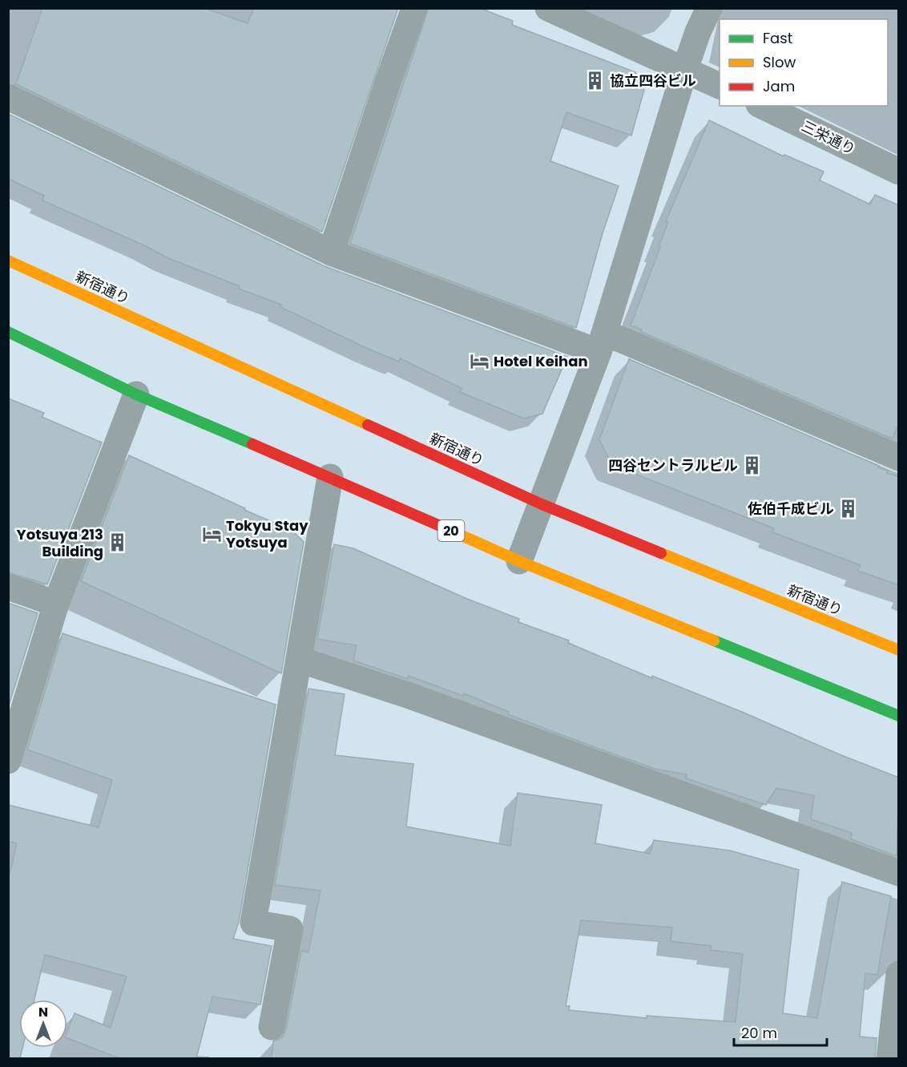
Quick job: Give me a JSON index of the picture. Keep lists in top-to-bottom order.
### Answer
{
  "streets": {
    "highway": ["新宿通り", "20"],
    "street": ["三栄通り"]
  },
  "places": {
    "building": [
      "協立四谷ビル",
      "四谷セントラルビル",
      "佐伯千成ビル",
      "Yotsuya 213 Building"
    ],
    "hotel": ["Hotel Keihan", "Tokyu Stay Yotsuya"]
  },
  "legend": ["Fast", "Slow", "Jam"],
  "scale_bar": "20 m",
  "north": "top"
}
